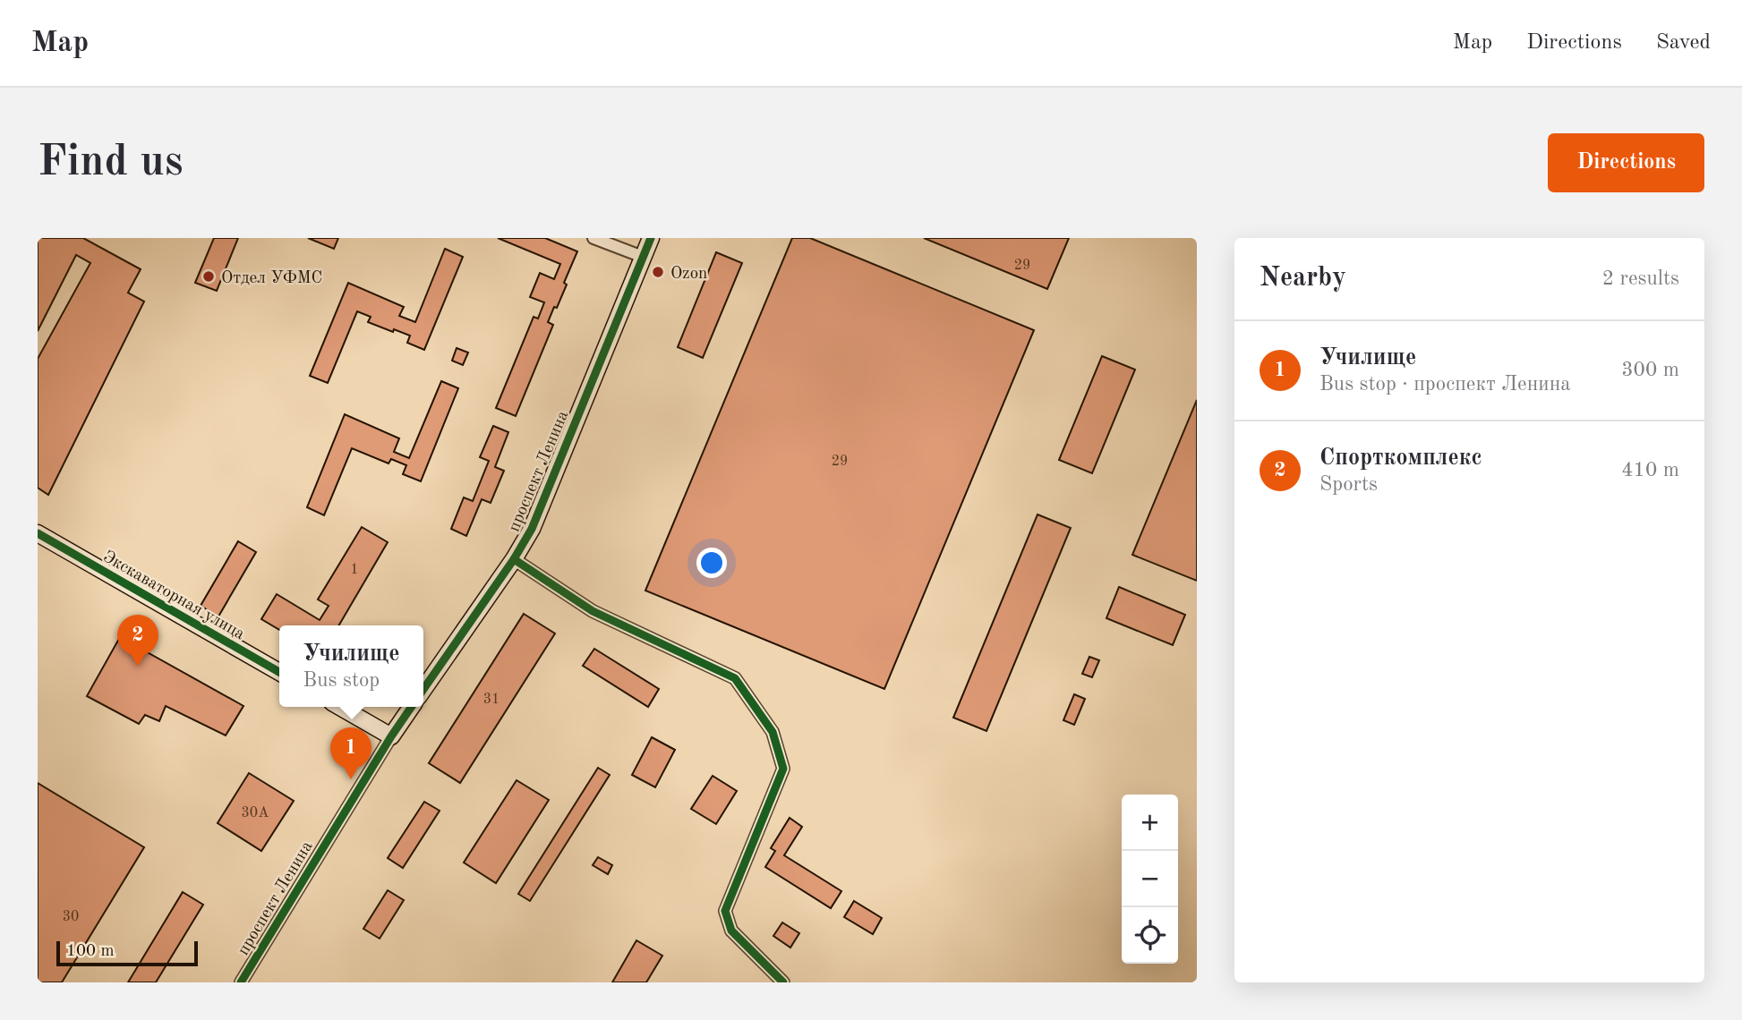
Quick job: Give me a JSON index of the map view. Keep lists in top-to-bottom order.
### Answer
{
  "streets": {
    "street": ["проспект Ленина", "Экскаваторная улица"]
  },
  "places": ["Ozon", "Отдел УФМС"],
  "house_numbers": [
    "29",
    "29",
    "1",
    "31",
    "30А",
    "30"
  ],
  "scale_bar": "100 m",
  "page": {
    "header": "Map",
    "nav": ["Map", "Directions", "Saved"],
    "buttons": "Directions",
    "title": "Find us",
    "heading": ["Nearby", "2 results"],
    "list": [
      {
        "mark": "1",
        "name": "Училище",
        "note": "Bus stop · проспект Ленина",
        "value": "300 m"
      },
      {
        "mark": "2",
        "name": "Спорткомплекс",
        "note": "Sports",
        "value": "410 m"
      }
    ],
    "pins": ["2", "1"],
    "popup": ["Училище", "Bus stop"],
    "map_buttons": ["+", "−"],
    "scale": "100 m"
  }
}
